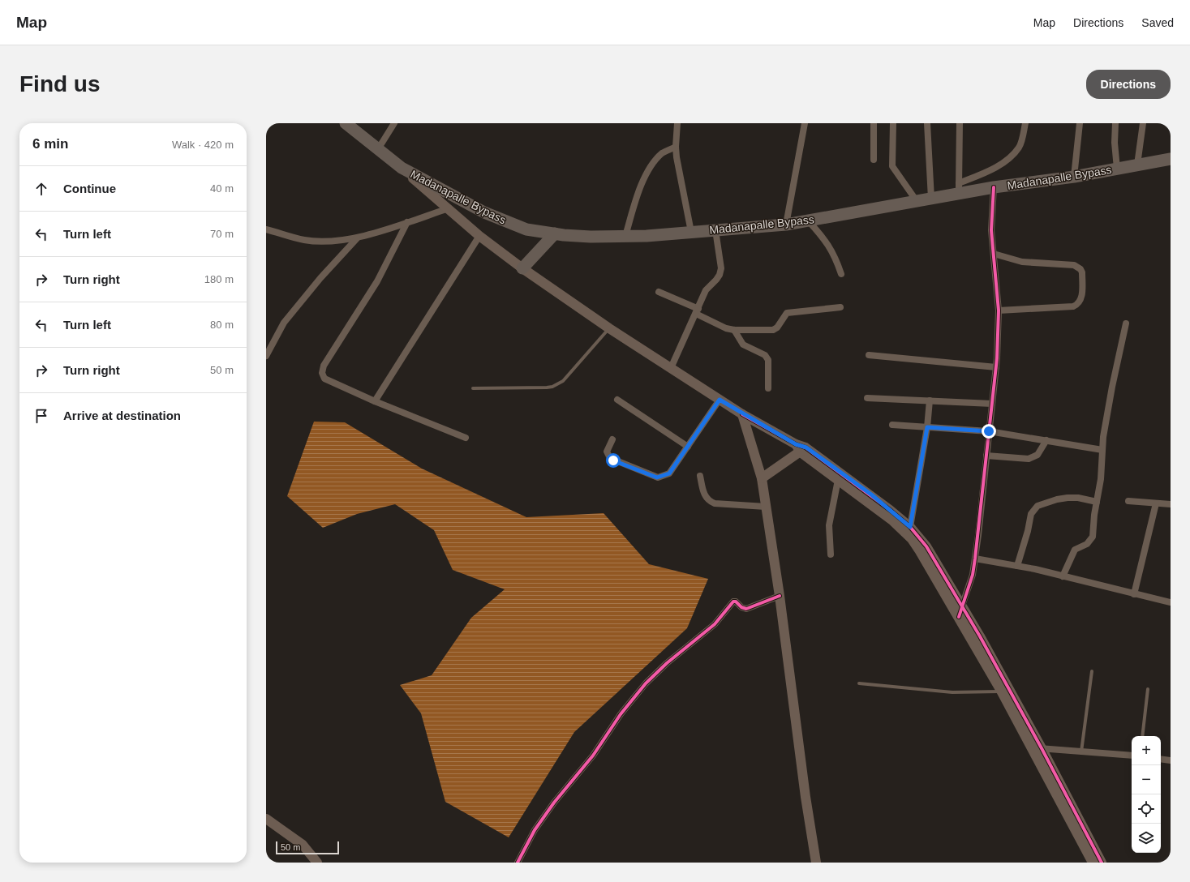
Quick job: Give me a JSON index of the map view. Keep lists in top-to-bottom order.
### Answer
{
  "streets": {
    "highway": ["Madanapalle Bypass"]
  },
  "scale_bar": "50 m",
  "page": {
    "header": "Map",
    "nav": ["Map", "Directions", "Saved"],
    "buttons": "Directions",
    "title": "Find us",
    "heading": ["6 min", "Walk · 420 m"],
    "list": [
      ["Continue", "40 m"],
      ["Turn left", "70 m"],
      ["Turn right", "180 m"],
      ["Turn left", "80 m"],
      ["Turn right", "50 m"],
      "Arrive at destination"
    ],
    "map_buttons": ["+", "−"],
    "scale": "50 m"
  }
}
